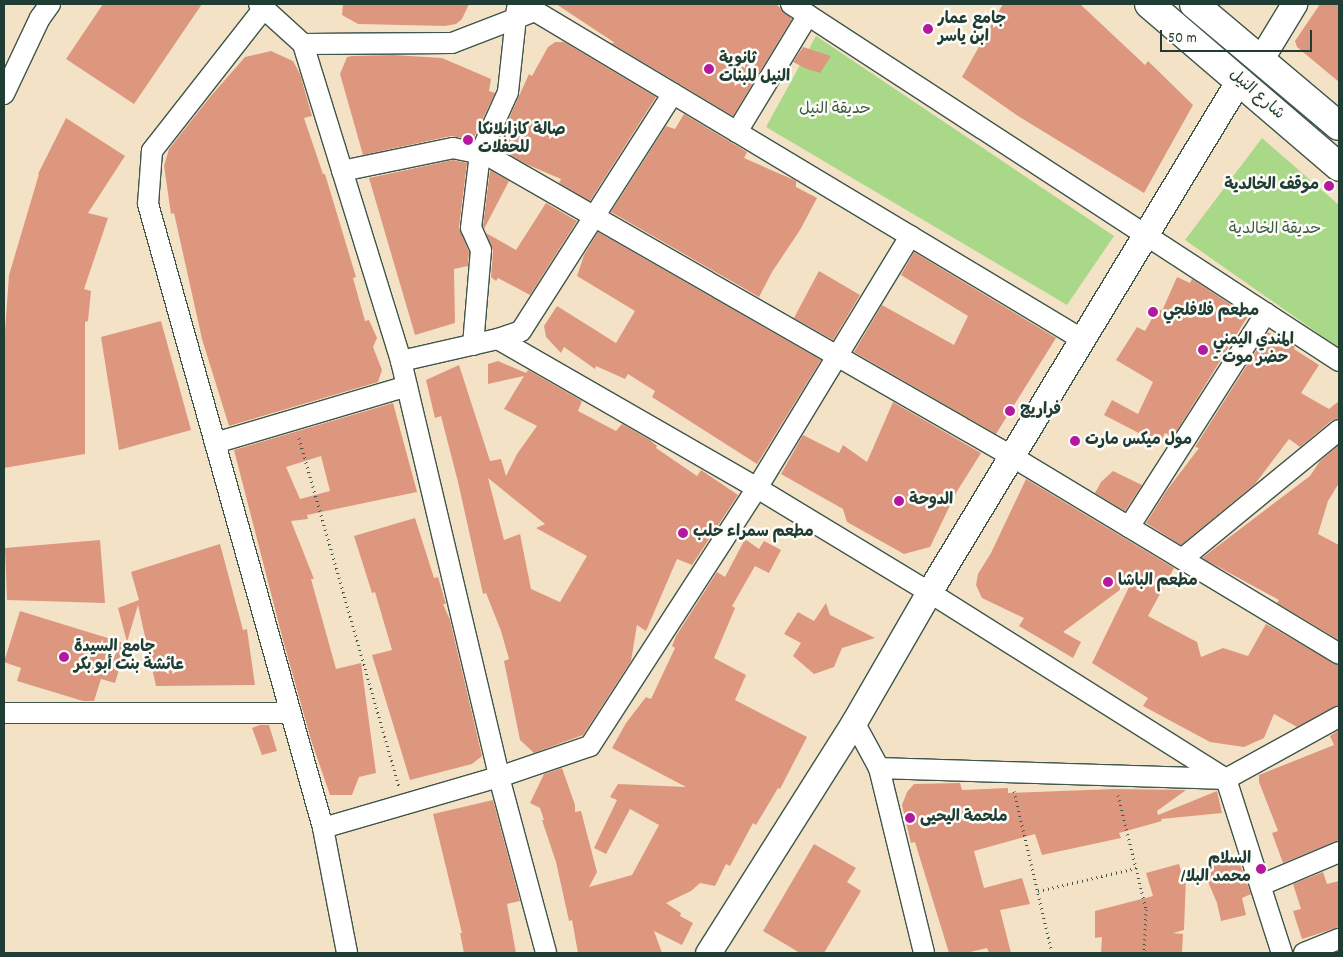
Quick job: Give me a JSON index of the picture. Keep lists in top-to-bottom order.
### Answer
{
  "streets": {
    "main road": ["شارع النيل"]
  },
  "parks": ["حديقة النيل", "حديقة الخالدية"],
  "places": [
    "جامع عمار ابن ياسر",
    "ثانوية النيل للبنات",
    "صالة كازابلانكا للحفلات",
    "موقف الخالدية",
    "مطعم فلافلجي",
    "المندي اليمني - حضر موت",
    "فراريج",
    "مول ميكس مارت",
    "الدوحة",
    "مطعم سمراء حلب",
    "مطعم الباشا",
    "جامع السيدة عائشة بنت أبو بكر",
    "ملحمة اليحيى",
    "السلام /محمد البلا"
  ],
  "scale_bar": "50 m"
}
